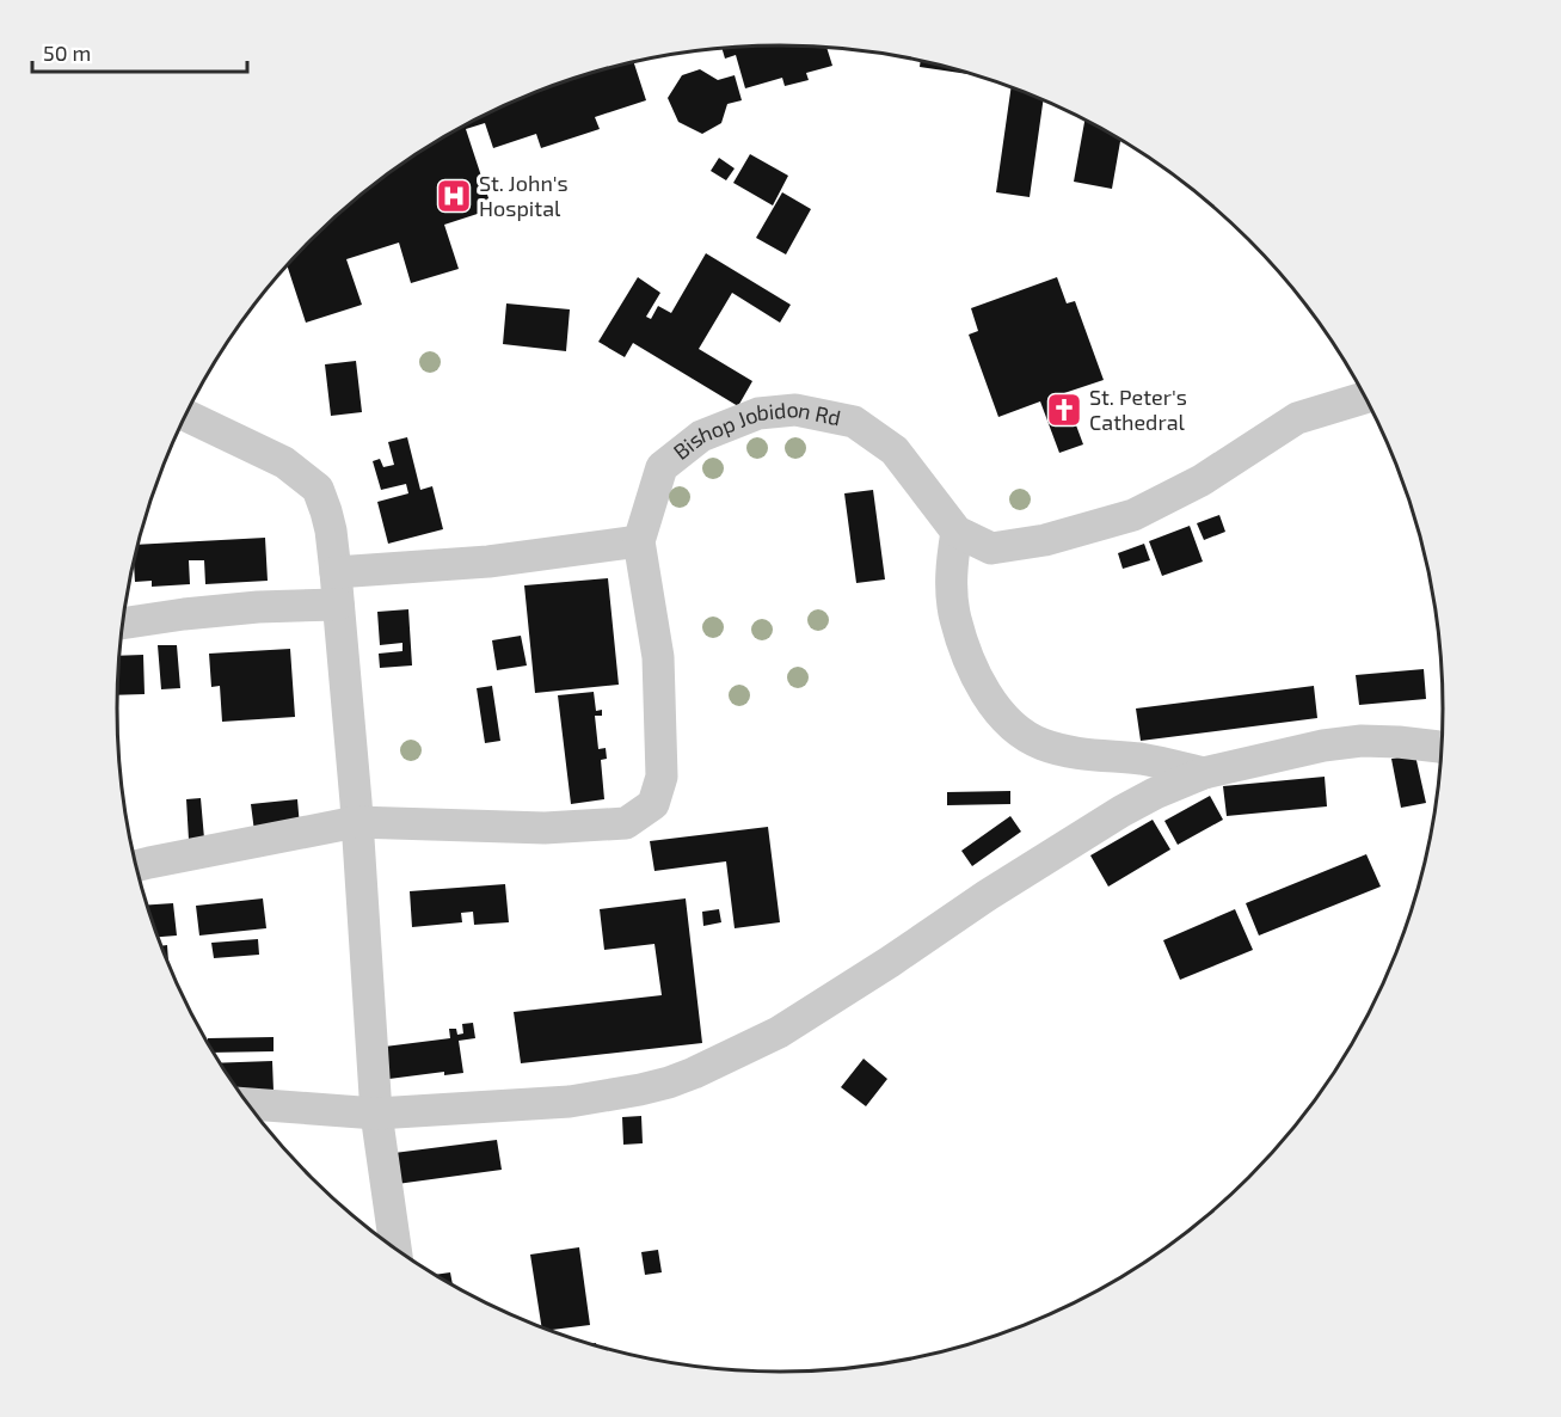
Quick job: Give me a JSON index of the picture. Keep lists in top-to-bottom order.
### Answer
{
  "streets": {
    "street": ["Bishop Jobidon Rd"]
  },
  "places": {
    "hospital": ["St. John's Hospital"],
    "church": ["St. Peter's Cathedral"]
  },
  "scale_bar": "50 m"
}
